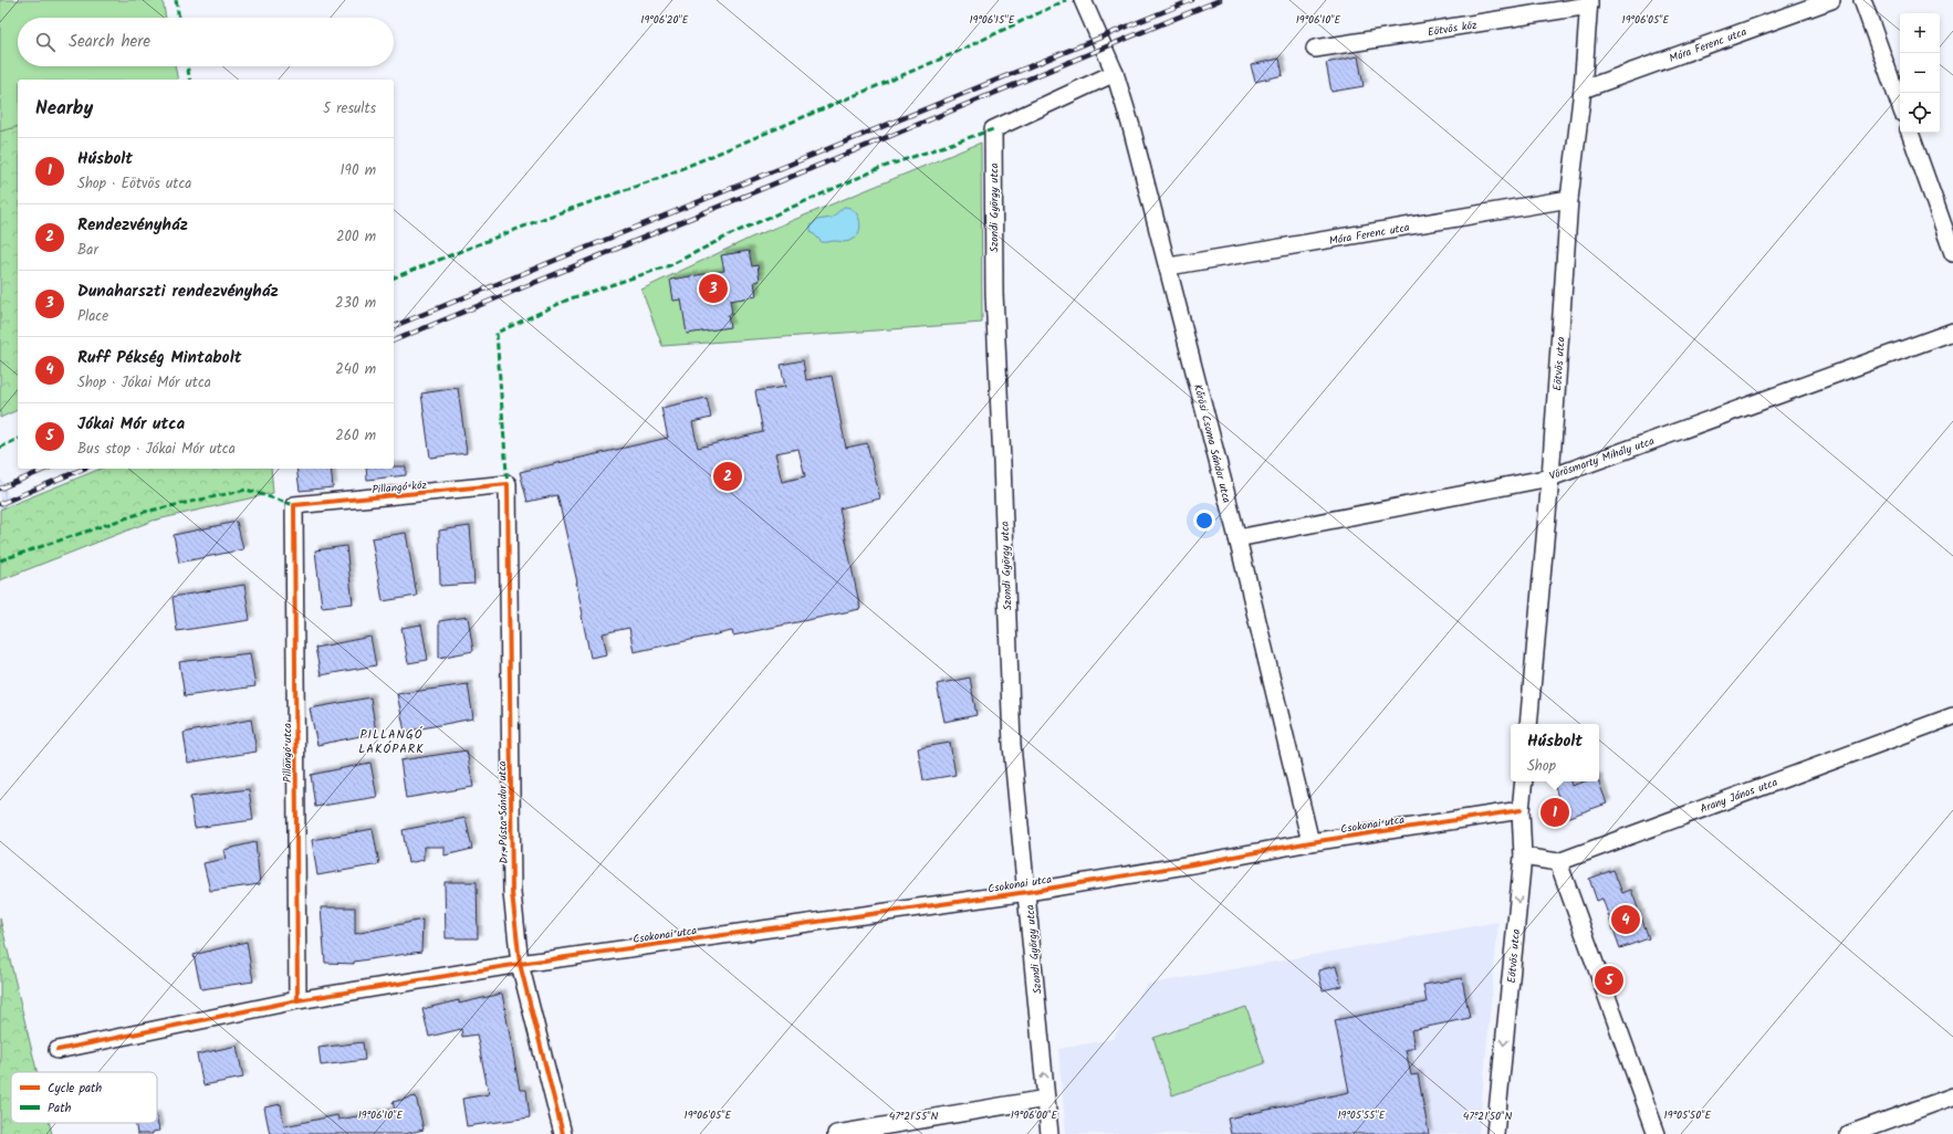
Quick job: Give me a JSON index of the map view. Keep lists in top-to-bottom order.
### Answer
{
  "streets": {
    "street": [
      "Eötvös köz",
      "Móra Ferenc utca",
      "Szondi György utca",
      "Eötvös utca",
      "Kőrösi Csoma Sándor utca",
      "Vörösmarty Mihály utca",
      "Pillangó köz",
      "Pillangó utca",
      "Arany János utca",
      "Dr. Pósta Sándor utca",
      "Csokonai utca"
    ]
  },
  "crossings": [
    ["Eötvös köz", "Eötvös utca"],
    ["Móra Ferenc utca", "Eötvös utca"],
    ["Móra Ferenc utca", "Kőrösi Csoma Sándor utca"],
    ["Szondi György utca", "Kőrösi Csoma Sándor utca"],
    ["Szondi György utca", "Csokonai utca"],
    ["Eötvös utca", "Vörösmarty Mihály utca"],
    ["Eötvös utca", "Arany János utca"],
    ["Eötvös utca", "Csokonai utca"],
    ["Kőrösi Csoma Sándor utca", "Vörösmarty Mihály utca"],
    ["Kőrösi Csoma Sándor utca", "Csokonai utca"],
    ["Pillangó köz", "Pillangó utca"],
    ["Pillangó köz", "Dr. Pósta Sándor utca"],
    ["Pillangó utca", "Csokonai utca"],
    ["Dr. Pósta Sándor utca", "Csokonai utca"]
  ],
  "districts": ["PILLANGÓ LAKÓPARK"],
  "legend": ["Cycle path", "Path"],
  "page": {
    "map_buttons": ["+", "−"],
    "search": "Search here",
    "heading": ["Nearby", "5 results"],
    "list": [
      {
        "mark": "1",
        "name": "Húsbolt",
        "note": "Shop · Eötvös utca",
        "value": "190 m"
      },
      {
        "mark": "2",
        "name": "Rendezvényház",
        "note": "Bar",
        "value": "200 m"
      },
      {
        "mark": "3",
        "name": "Dunaharszti rendezvényház",
        "note": "Place",
        "value": "230 m"
      },
      {
        "mark": "4",
        "name": "Ruff Pékség Mintabolt",
        "note": "Shop · Jókai Mór utca",
        "value": "240 m"
      },
      {
        "mark": "5",
        "name": "Jókai Mór utca",
        "note": "Bus stop · Jókai Mór utca",
        "value": "260 m"
      }
    ],
    "pins": [
      "3",
      "2",
      "1",
      "4",
      "5"
    ],
    "popup": ["Húsbolt", "Shop"]
  },
  "coordinates": [
    "19°06'20\"E",
    "19°06'15\"E",
    "19°06'10\"E",
    "19°06'05\"E",
    "19°06'00\"E",
    "19°05'55\"E",
    "19°05'50\"E",
    "47°21'55\"N",
    "47°21'50\"N"
  ]
}
